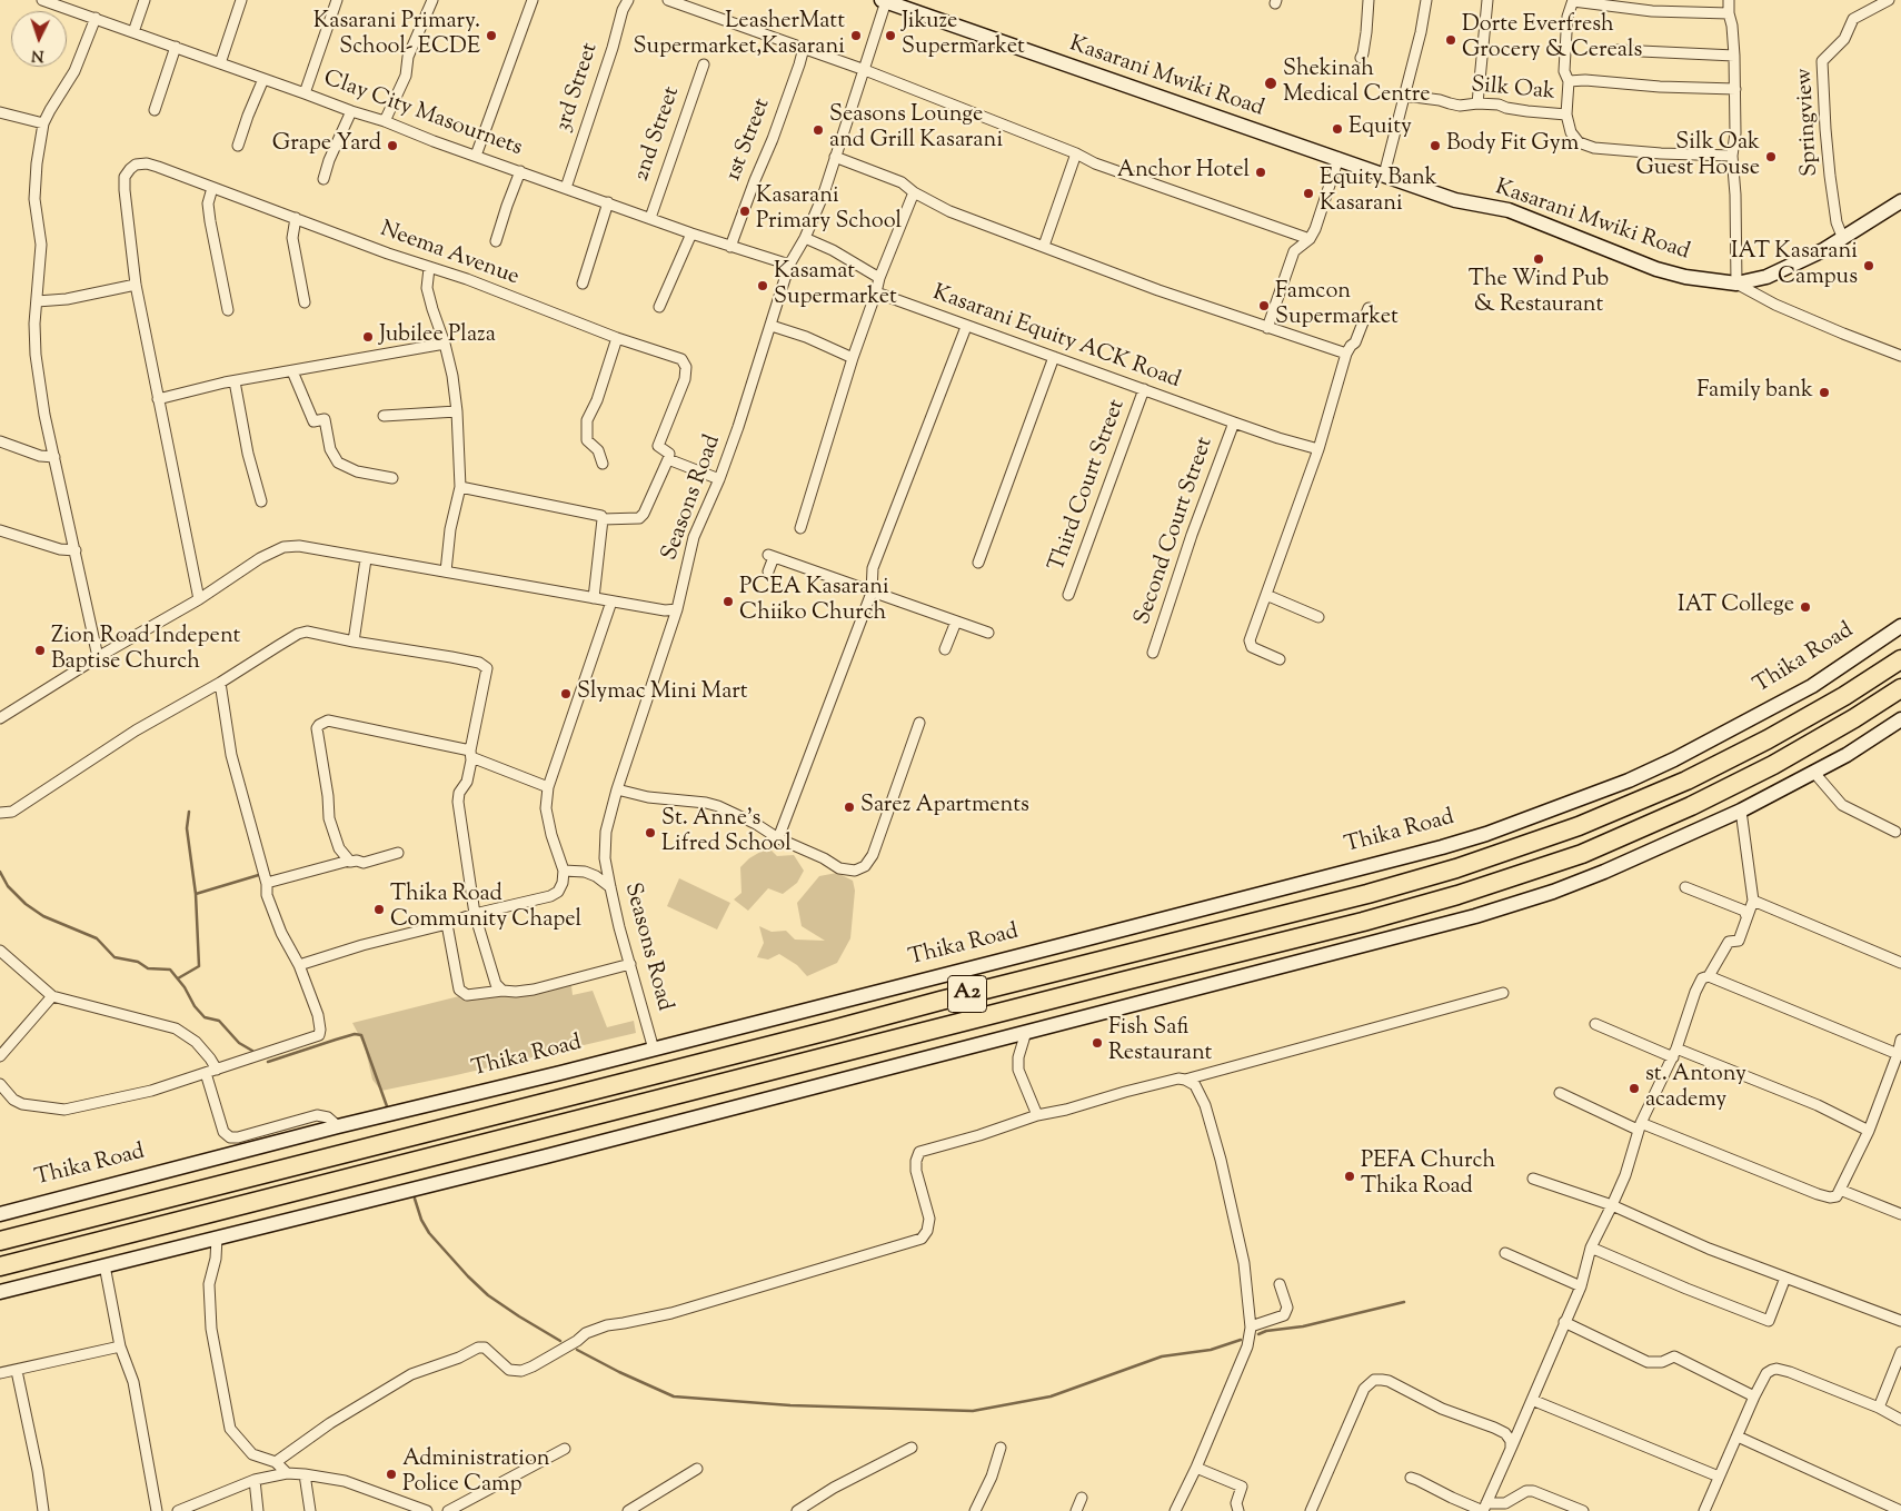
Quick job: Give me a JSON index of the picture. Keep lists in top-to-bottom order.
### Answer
{
  "streets": {
    "highway": ["A2"],
    "main road": ["Kasarani Mwiki Road", "Thika Road"],
    "street": [
      "3rd Street",
      "Silk Oak",
      "Clay City Masournets",
      "Springview",
      "2nd Street",
      "1st Street",
      "Neema Avenue",
      "Kasarani Equity ACK Road",
      "Third Court Street",
      "Seasons Road",
      "Second Court Street"
    ]
  },
  "crossings": [
    ["Kasarani Mwiki Road", "Springview"],
    ["Kasarani Mwiki Road", "Seasons Road"],
    ["3rd Street", "Clay City Masournets"],
    ["Clay City Masournets", "2nd Street"],
    ["Clay City Masournets", "1st Street"],
    ["Clay City Masournets", "Seasons Road"],
    ["Kasarani Equity ACK Road", "Third Court Street"],
    ["Kasarani Equity ACK Road", "Second Court Street"],
    ["Seasons Road", "Thika Road"]
  ],
  "places": [
    "Kasarani Primary. School- ECDE",
    "LeasherMatt Supermarket,Kasarani",
    "Jikuze Supermarket",
    "Dorte Everfresh Grocery & Cereals",
    "Shekinah Medical Centre",
    "Equity",
    "Seasons Lounge and Grill Kasarani",
    "Grape Yard",
    "Body Fit Gym",
    "Silk Oak Guest House",
    "Anchor Hotel",
    "Equity Bank Kasarani",
    "Kasarani Primary School",
    "The Wind Pub & Restaurant",
    "IAT Kasarani Campus",
    "Kasamat Supermarket",
    "Famcon Supermarket",
    "Jubilee Plaza",
    "Family bank",
    "PCEA Kasarani Chiiko Church",
    "IAT College",
    "Zion Road Indepent Baptise Church",
    "Slymac Mini Mart",
    "Sarez Apartments",
    "St. Anne's Lifred School",
    "Thika Road Community Chapel",
    "Fish Safi Restaurant",
    "st. Antony academy",
    "PEFA Church Thika Road",
    "Administration Police Camp"
  ],
  "north": "bottom"
}
